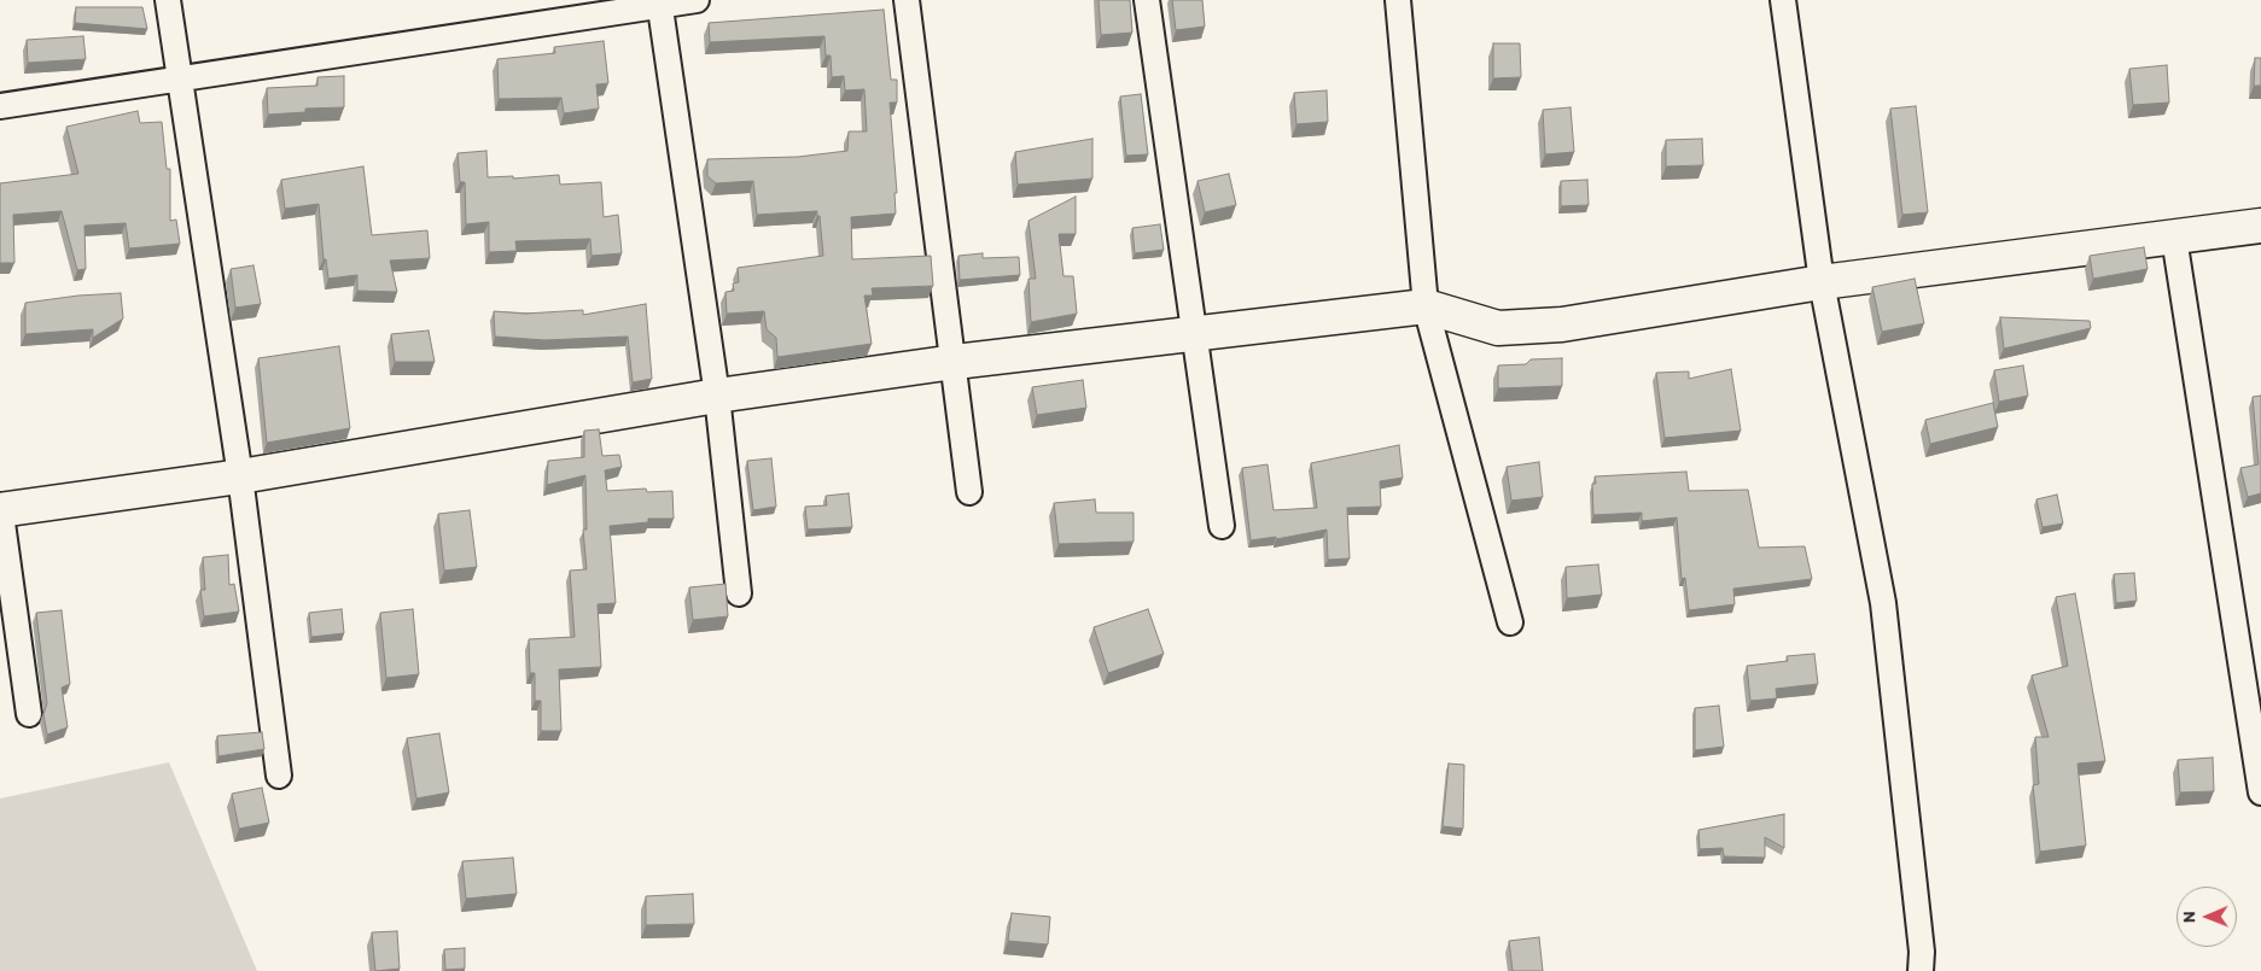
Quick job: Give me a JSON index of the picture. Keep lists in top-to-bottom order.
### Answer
{
  "north": "left"
}
